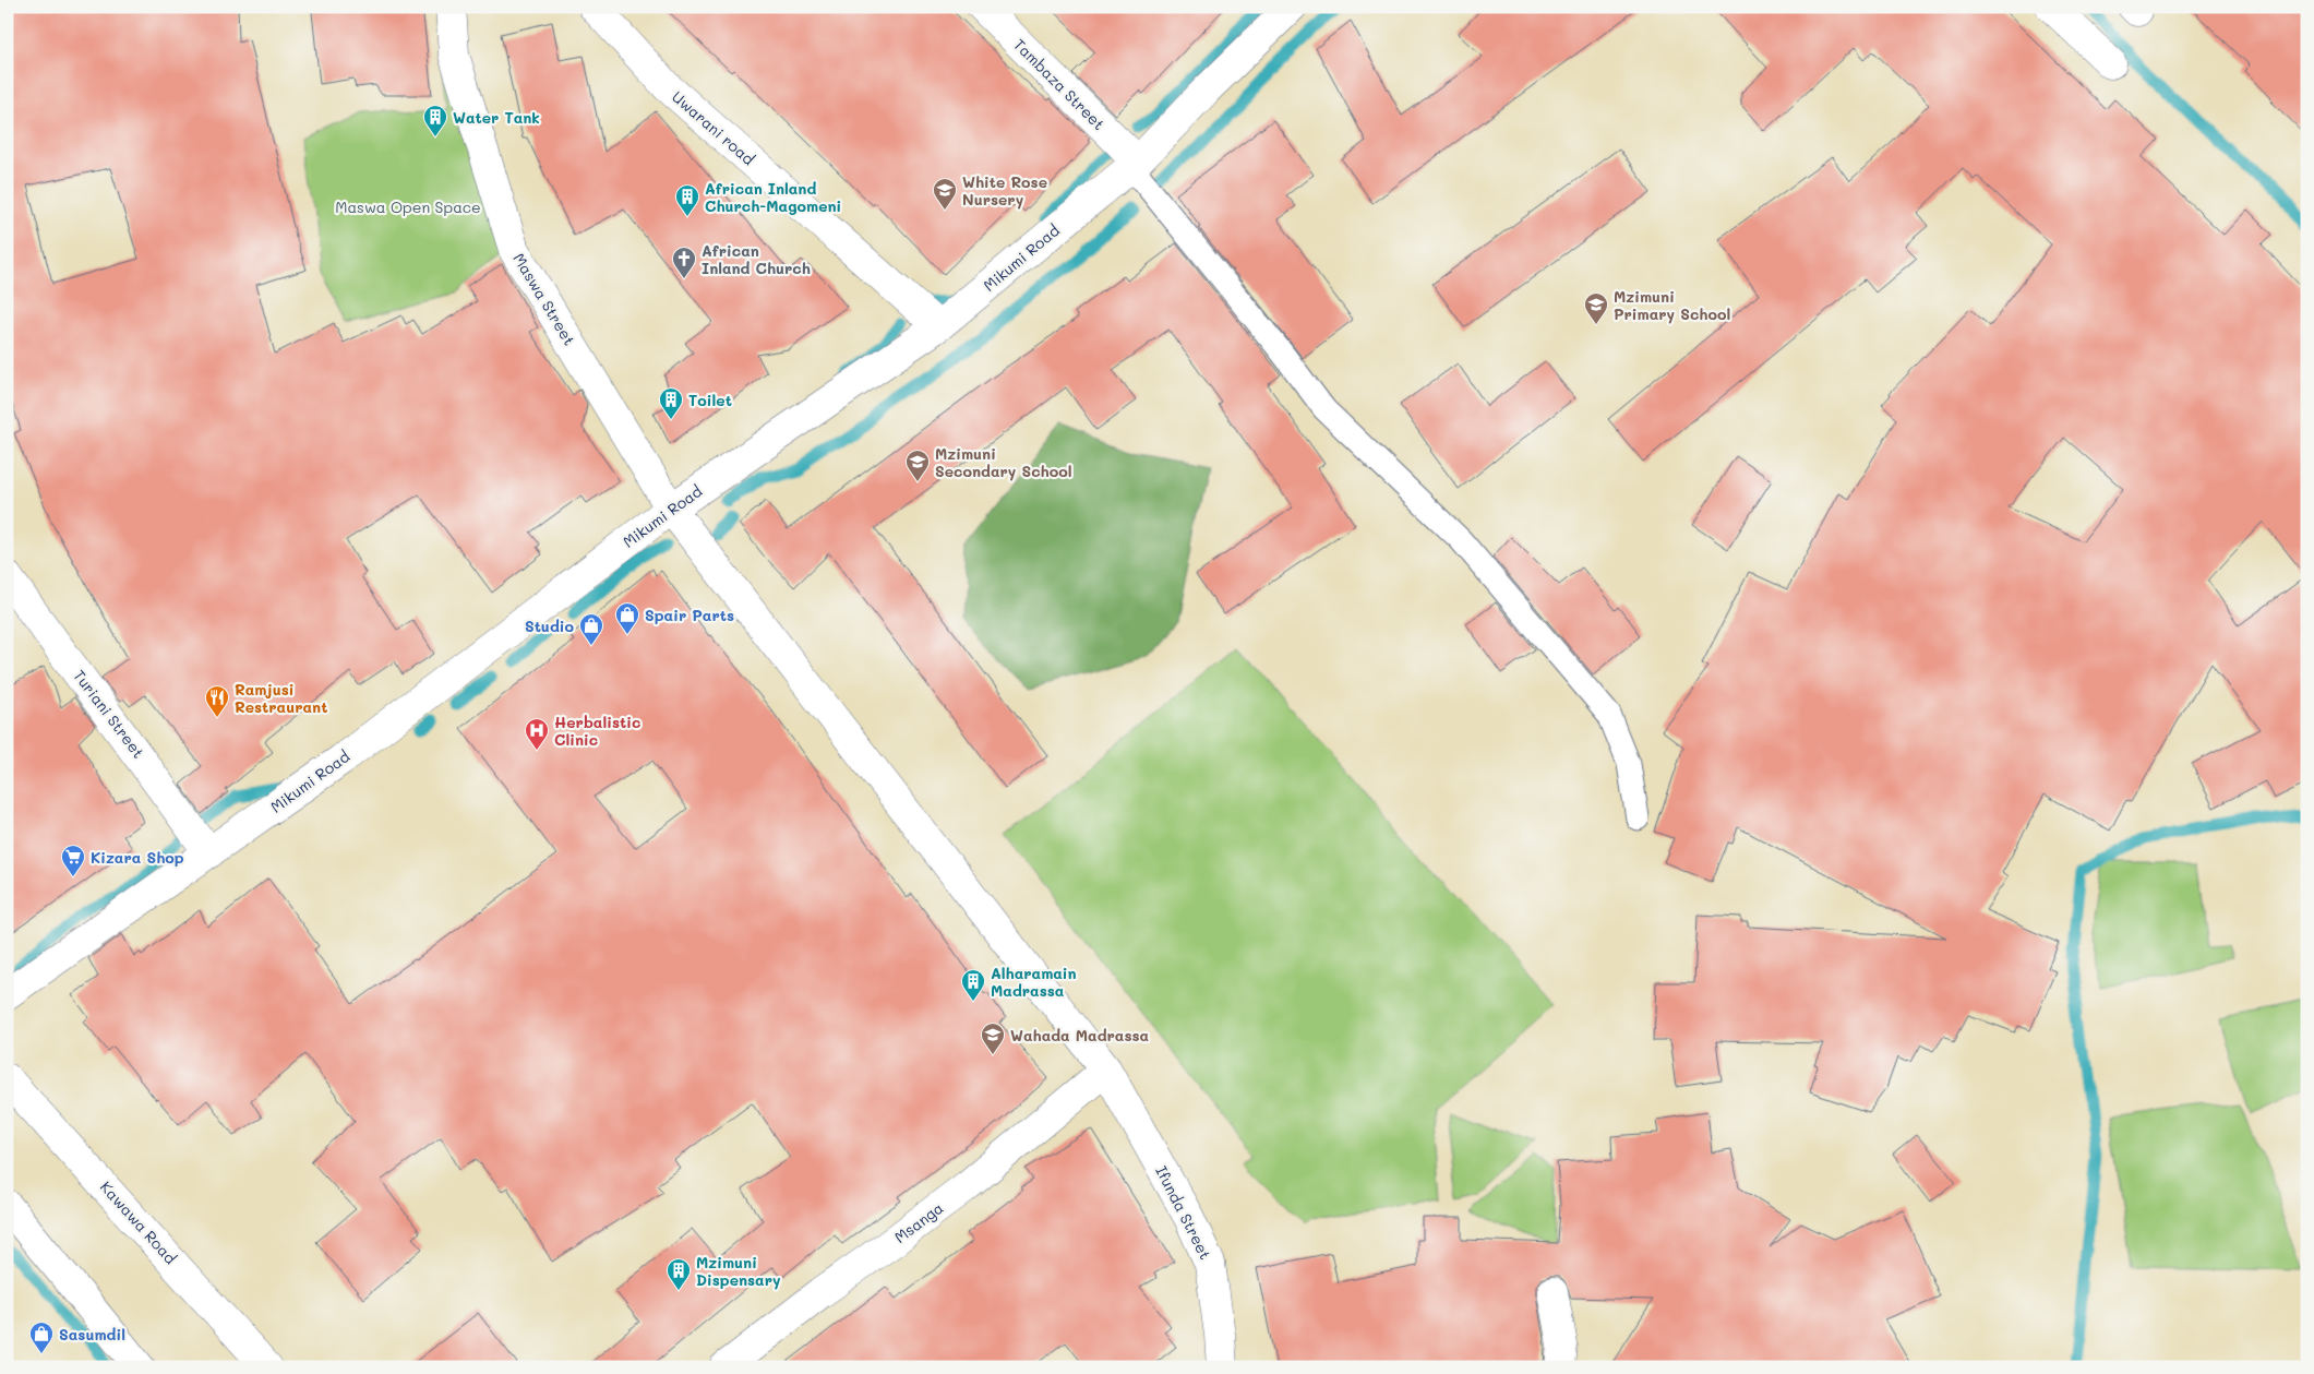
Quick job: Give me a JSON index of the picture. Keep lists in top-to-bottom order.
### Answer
{
  "streets": {
    "street": [
      "Tambaza Street",
      "Uwarani road",
      "Mikumi Road",
      "Maswa Street",
      "Turiani Street",
      "Ifunda Street",
      "Kawawa Road",
      "Msanga"
    ]
  },
  "crossings": [
    ["Tambaza Street", "Mikumi Road"],
    ["Uwarani road", "Mikumi Road"],
    ["Mikumi Road", "Maswa Street"],
    ["Mikumi Road", "Turiani Street"],
    ["Maswa Street", "Ifunda Street"],
    ["Maswa Street", "Msanga"],
    ["Ifunda Street", "Msanga"]
  ],
  "parks": ["Maswa Open Space"],
  "places": {
    "building": [
      "Water Tank",
      "African Inland Church-Magomeni",
      "Toilet",
      "Alharamain Madrassa",
      "Mzimuni Dispensary"
    ],
    "school or university": [
      "White Rose Nursery",
      "Mzimuni Primary School",
      "Mzimuni Secondary School",
      "Wahada Madrassa"
    ],
    "church": ["African Inland Church"],
    "shop": ["Spair Parts", "Studio", "Sasumdil"],
    "restaurant": ["Ramjusi Restraurant"],
    "hospital": ["Herbalistic Clinic"],
    "supermarket": ["Kizara Shop"]
  }
}
